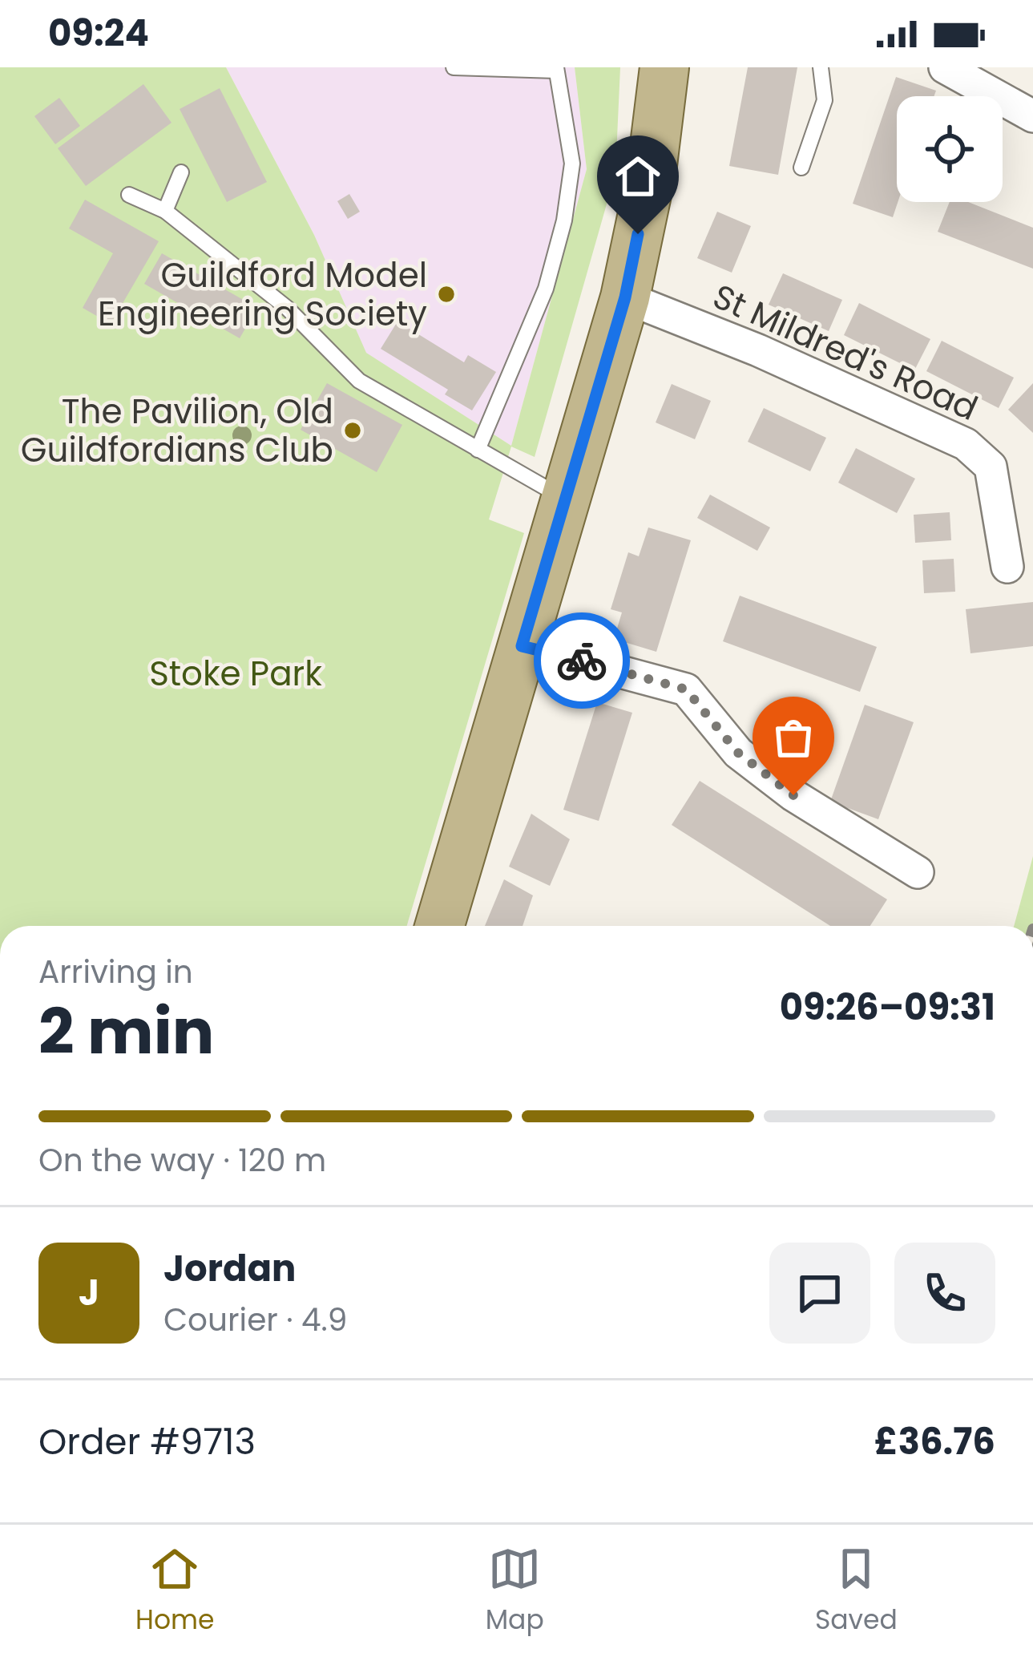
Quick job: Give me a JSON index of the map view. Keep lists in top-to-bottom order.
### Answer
{
  "streets": {
    "street": ["St Mildred's Road"]
  },
  "parks": ["Stoke Park"],
  "places": ["Guildford Model Engineering Society", "The Pavilion, Old Guildfordians Club"],
  "page": {
    "status": "09:24",
    "heading": ["2 min", "Arriving in", "09:26–09:31"],
    "panel": [
      "Jordan",
      "Courier · 4.9",
      "Order #9713",
      "£36.76"
    ],
    "bar": "On the way · 120 m",
    "round": "J",
    "tabs": ["Home", "Map", "Saved"]
  }
}
